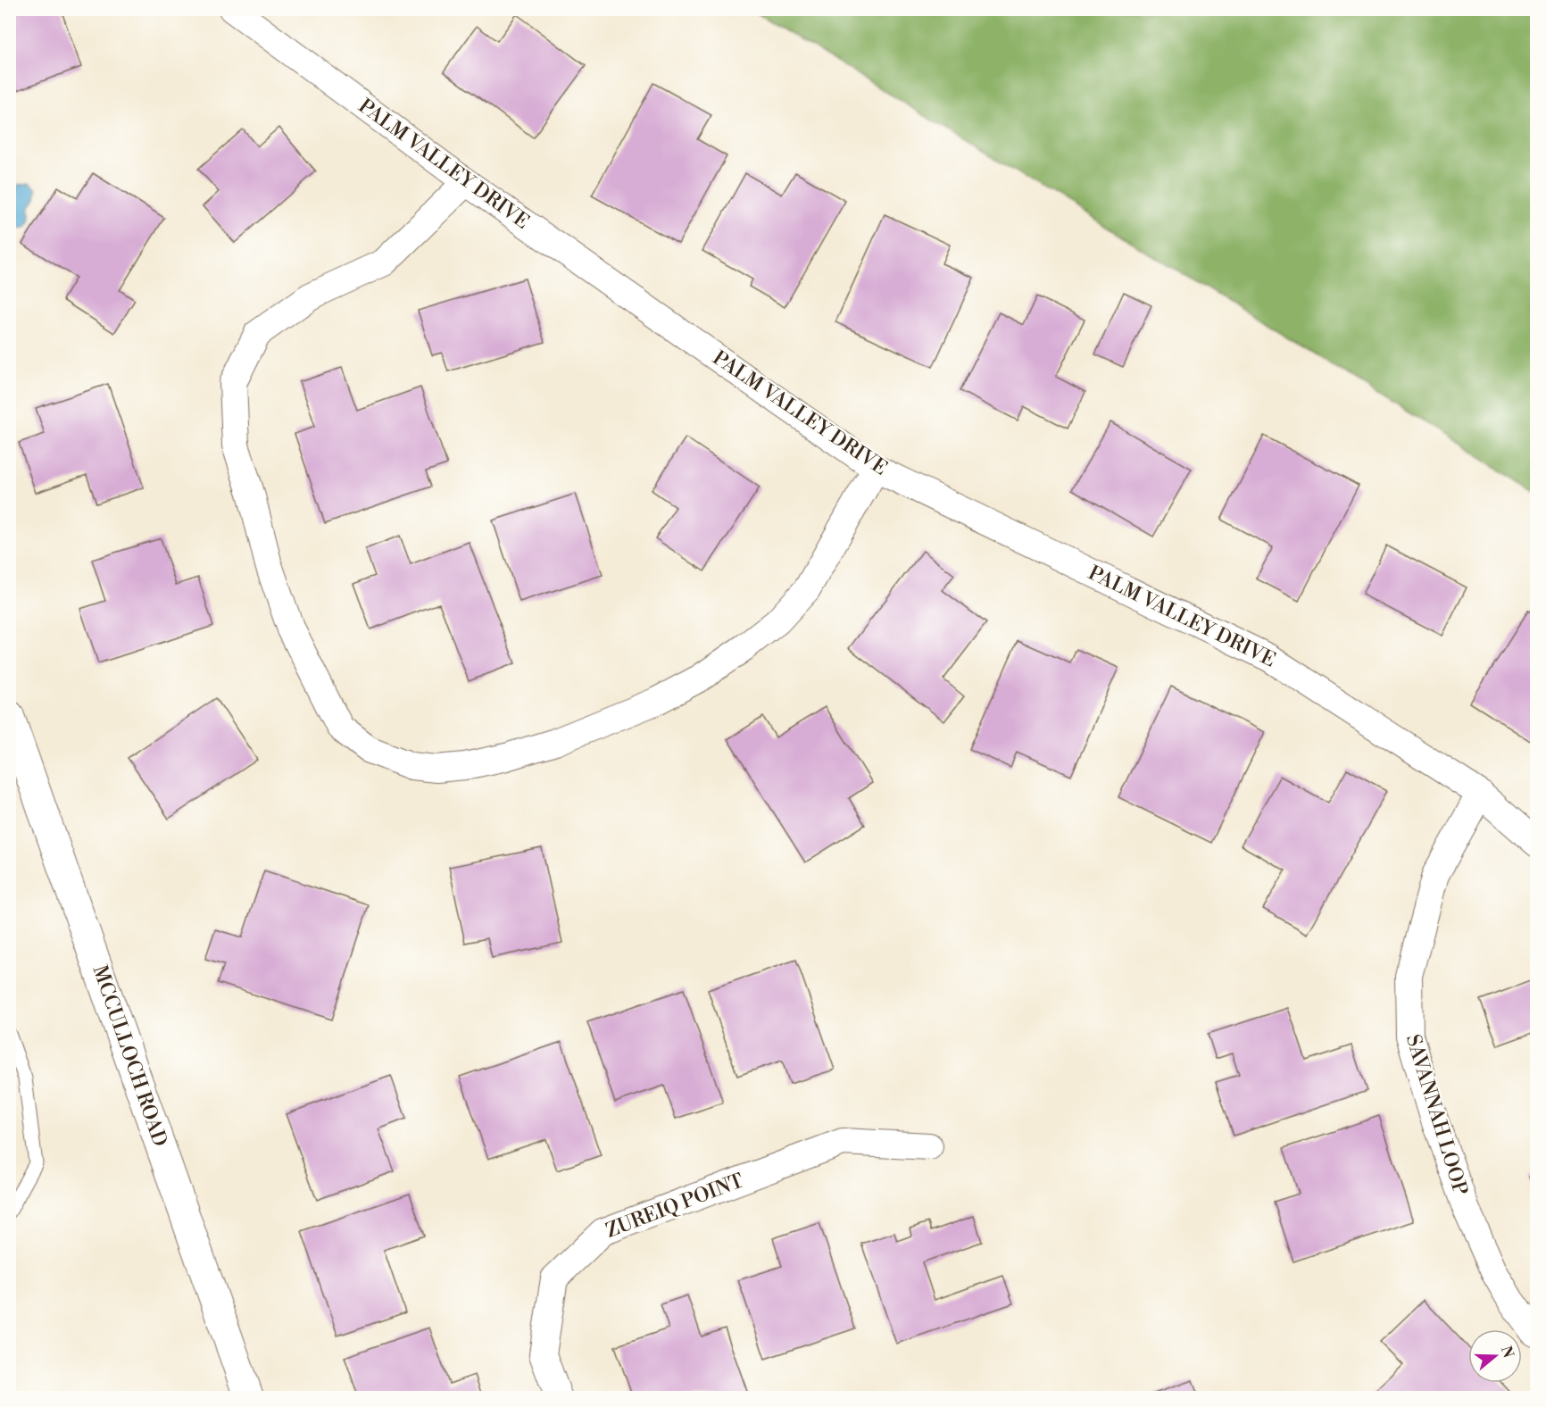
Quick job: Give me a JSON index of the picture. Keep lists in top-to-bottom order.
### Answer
{
  "streets": {
    "street": [
      "PALM VALLEY DRIVE",
      "MCCULLOCH ROAD",
      "SAVANNAH LOOP",
      "ZUREIQ POINT"
    ]
  },
  "crossings": [
    ["PALM VALLEY DRIVE", "SAVANNAH LOOP"]
  ],
  "north": "right"
}
